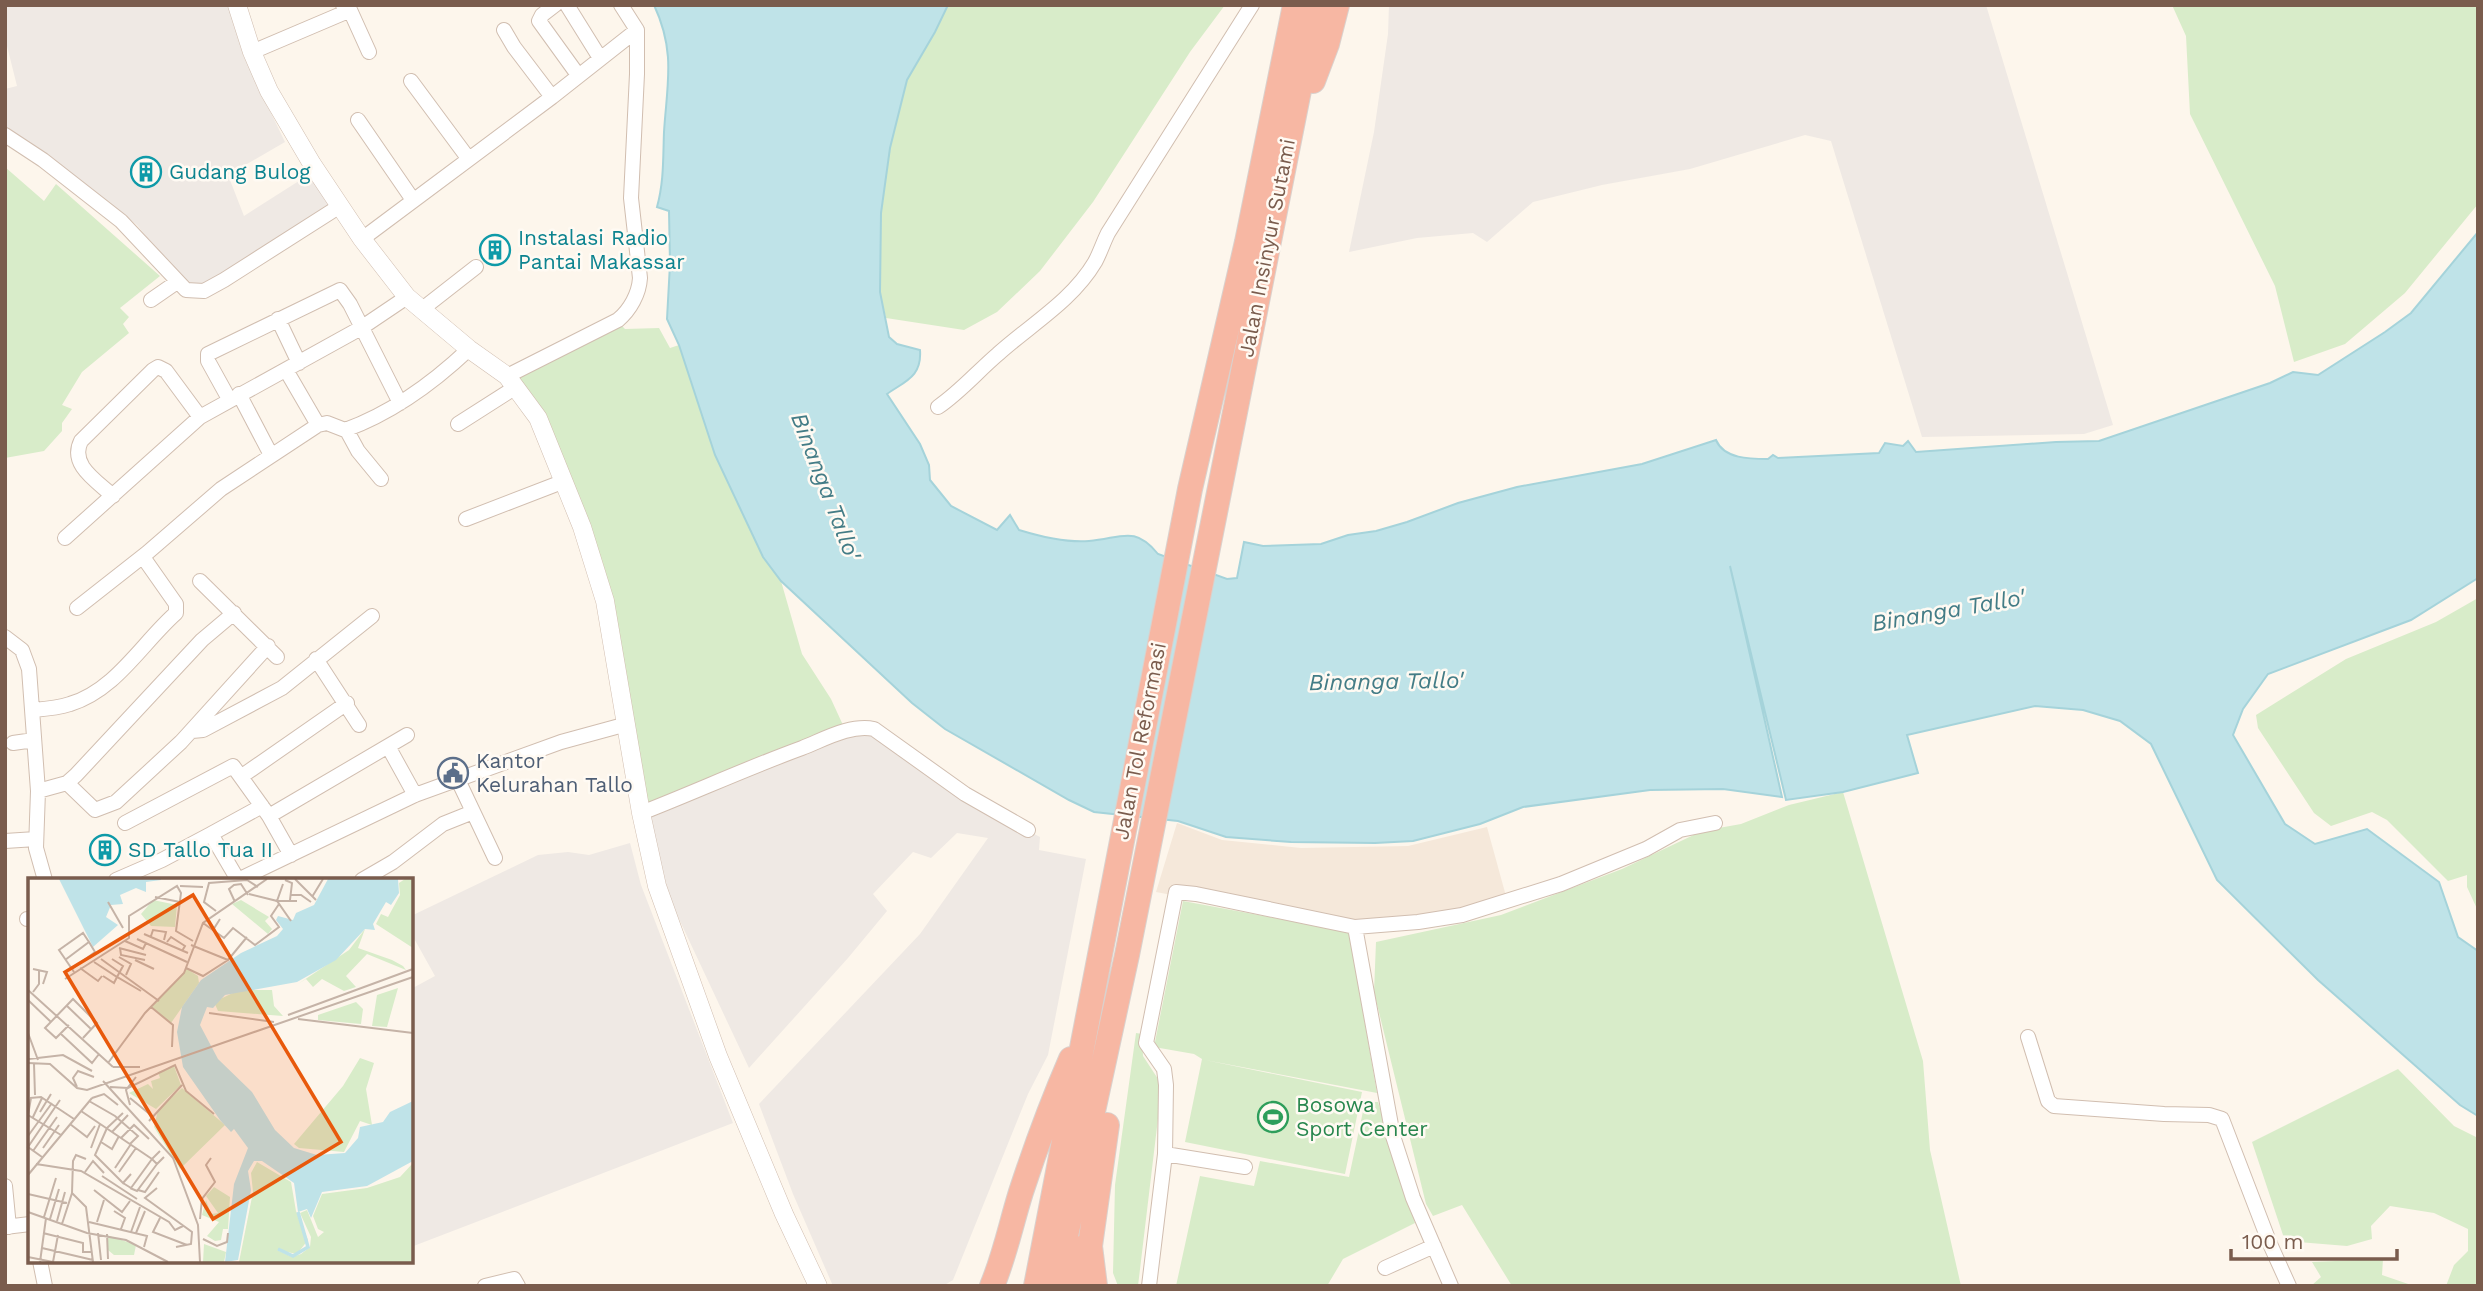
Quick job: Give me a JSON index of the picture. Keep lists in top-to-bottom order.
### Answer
{
  "streets": {
    "highway": ["Jalan Insinyur Sutami", "Jalan Tol Reformasi"]
  },
  "crossings": [
    ["Jalan Insinyur Sutami", "Jalan Tol Reformasi"]
  ],
  "water": ["Binanga Tallo'"],
  "places": {
    "building": ["Gudang Bulog", "Instalasi Radio Pantai Makassar", "SD Tallo Tua II"],
    "public building": ["Kantor Kelurahan Tallo"],
    "sports": ["Bosowa Sport Center"]
  },
  "scale_bar": "100 m"
}
